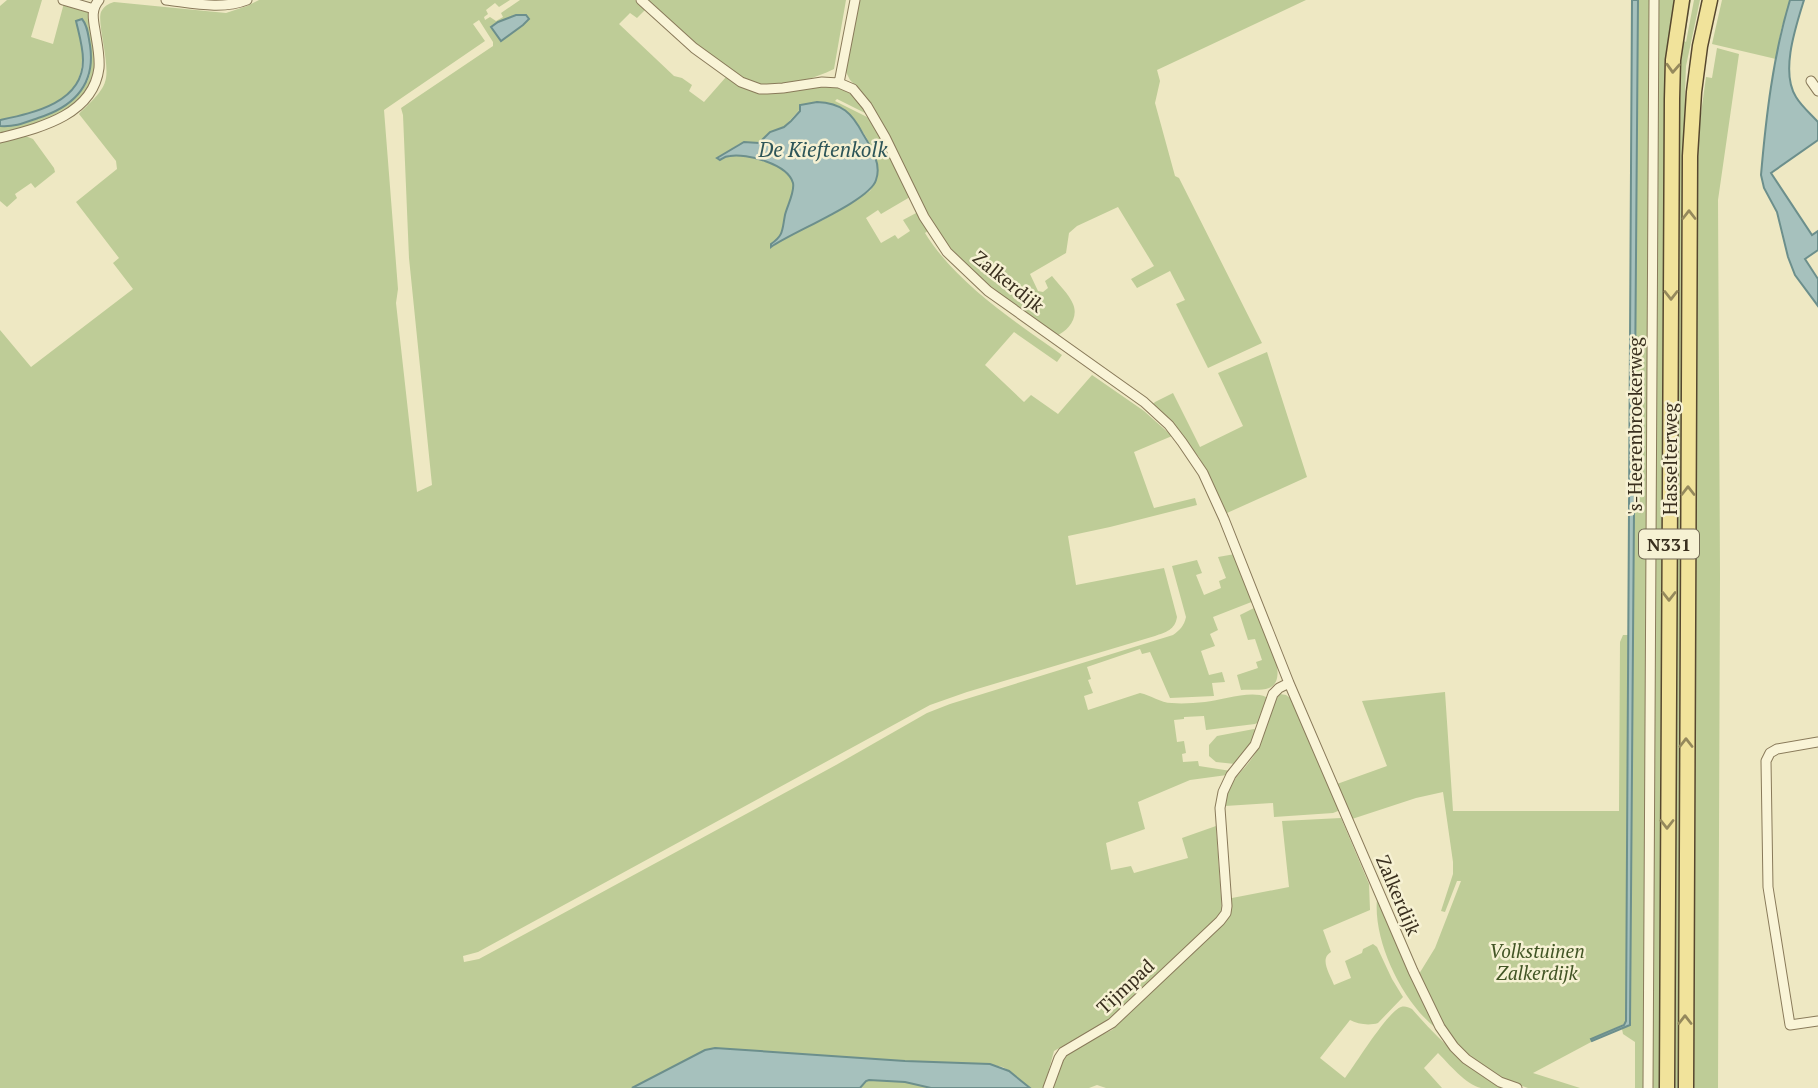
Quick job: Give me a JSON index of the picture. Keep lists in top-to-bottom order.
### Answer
{
  "streets": {
    "main road": ["Hasselterweg", "N331"],
    "street": ["Zalkerdijk", "'s-Heerenbroekerweg", "Tijmpad"]
  },
  "crossings": [
    ["Zalkerdijk", "Tijmpad"]
  ],
  "water": ["De Kieftenkolk"],
  "parks": ["Volkstuinen Zalkerdijk"]
}
